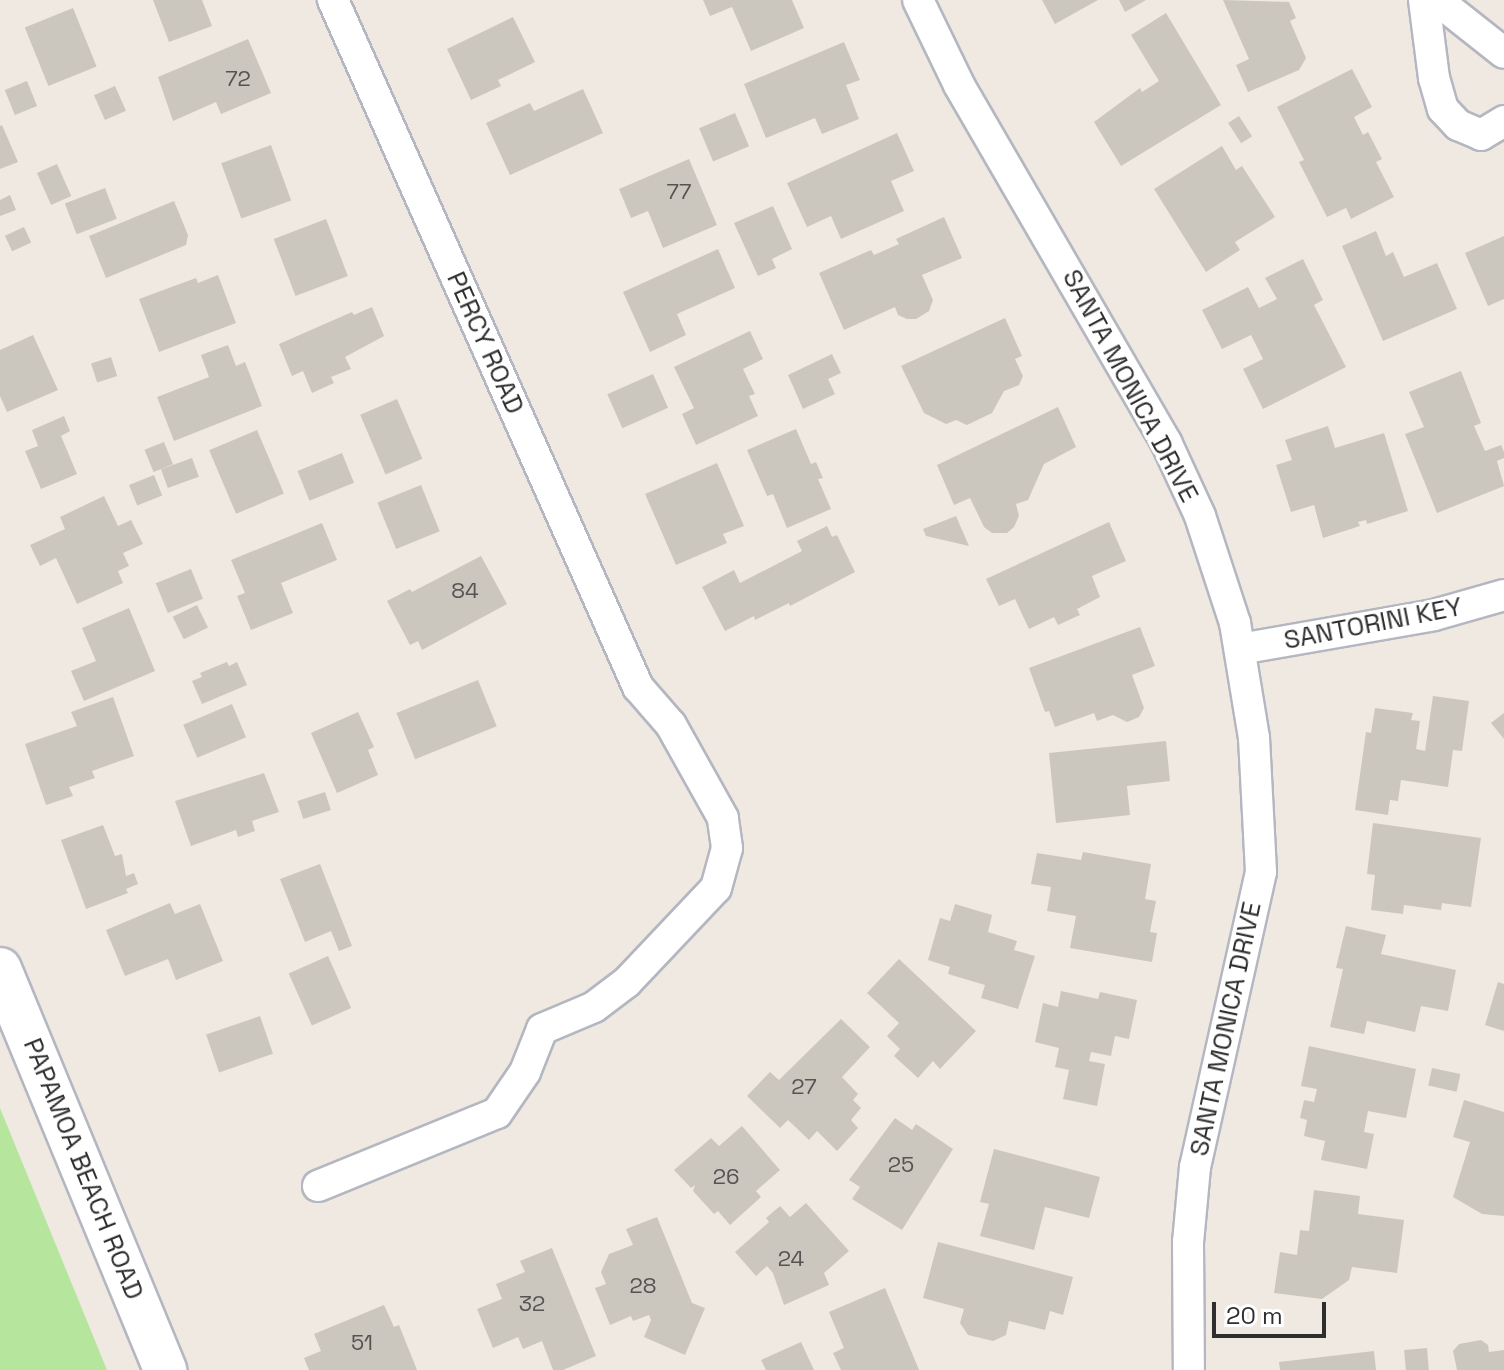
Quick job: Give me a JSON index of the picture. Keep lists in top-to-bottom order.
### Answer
{
  "streets": {
    "main road": ["PAPAMOA BEACH ROAD"],
    "street": ["PERCY ROAD", "SANTA MONICA DRIVE", "SANTORINI KEY"]
  },
  "crossings": [
    ["SANTA MONICA DRIVE", "SANTORINI KEY"]
  ],
  "house_numbers": [
    "72",
    "77",
    "84",
    "27",
    "25",
    "26",
    "24",
    "28",
    "32",
    "51"
  ],
  "scale_bar": "20 m"
}
